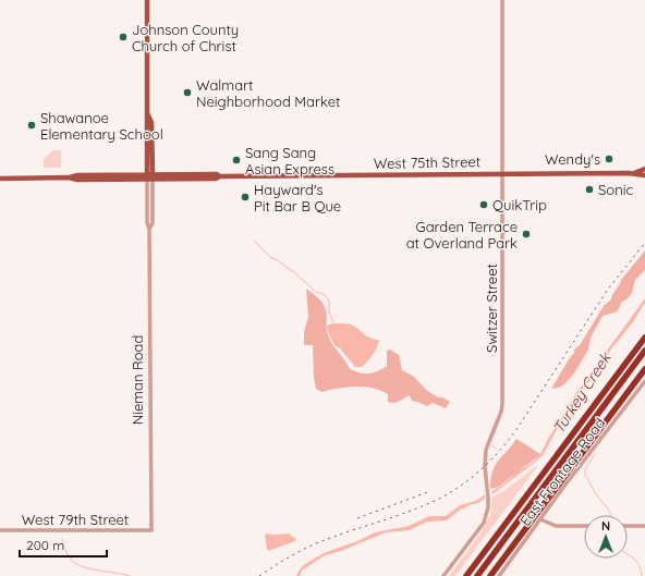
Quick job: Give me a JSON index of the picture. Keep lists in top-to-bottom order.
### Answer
{
  "streets": {
    "main road": ["West 75th Street", "Nieman Road"],
    "street": ["Switzer Street", "East Frontage Road", "West 79th Street"]
  },
  "crossings": [
    ["West 75th Street", "Switzer Street"],
    ["West 75th Street", "Nieman Road"],
    ["Nieman Road", "West 79th Street"]
  ],
  "water": ["Turkey Creek"],
  "places": [
    "Johnson County Church of Christ",
    "Walmart Neighborhood Market",
    "Shawanoe Elementary School",
    "Wendy's",
    "Sang Sang Asian Express",
    "Sonic",
    "Hayward's Pit Bar B Que",
    "QuikTrip",
    "Garden Terrace at Overland Park"
  ],
  "scale_bar": "200 m",
  "north": "top"
}
